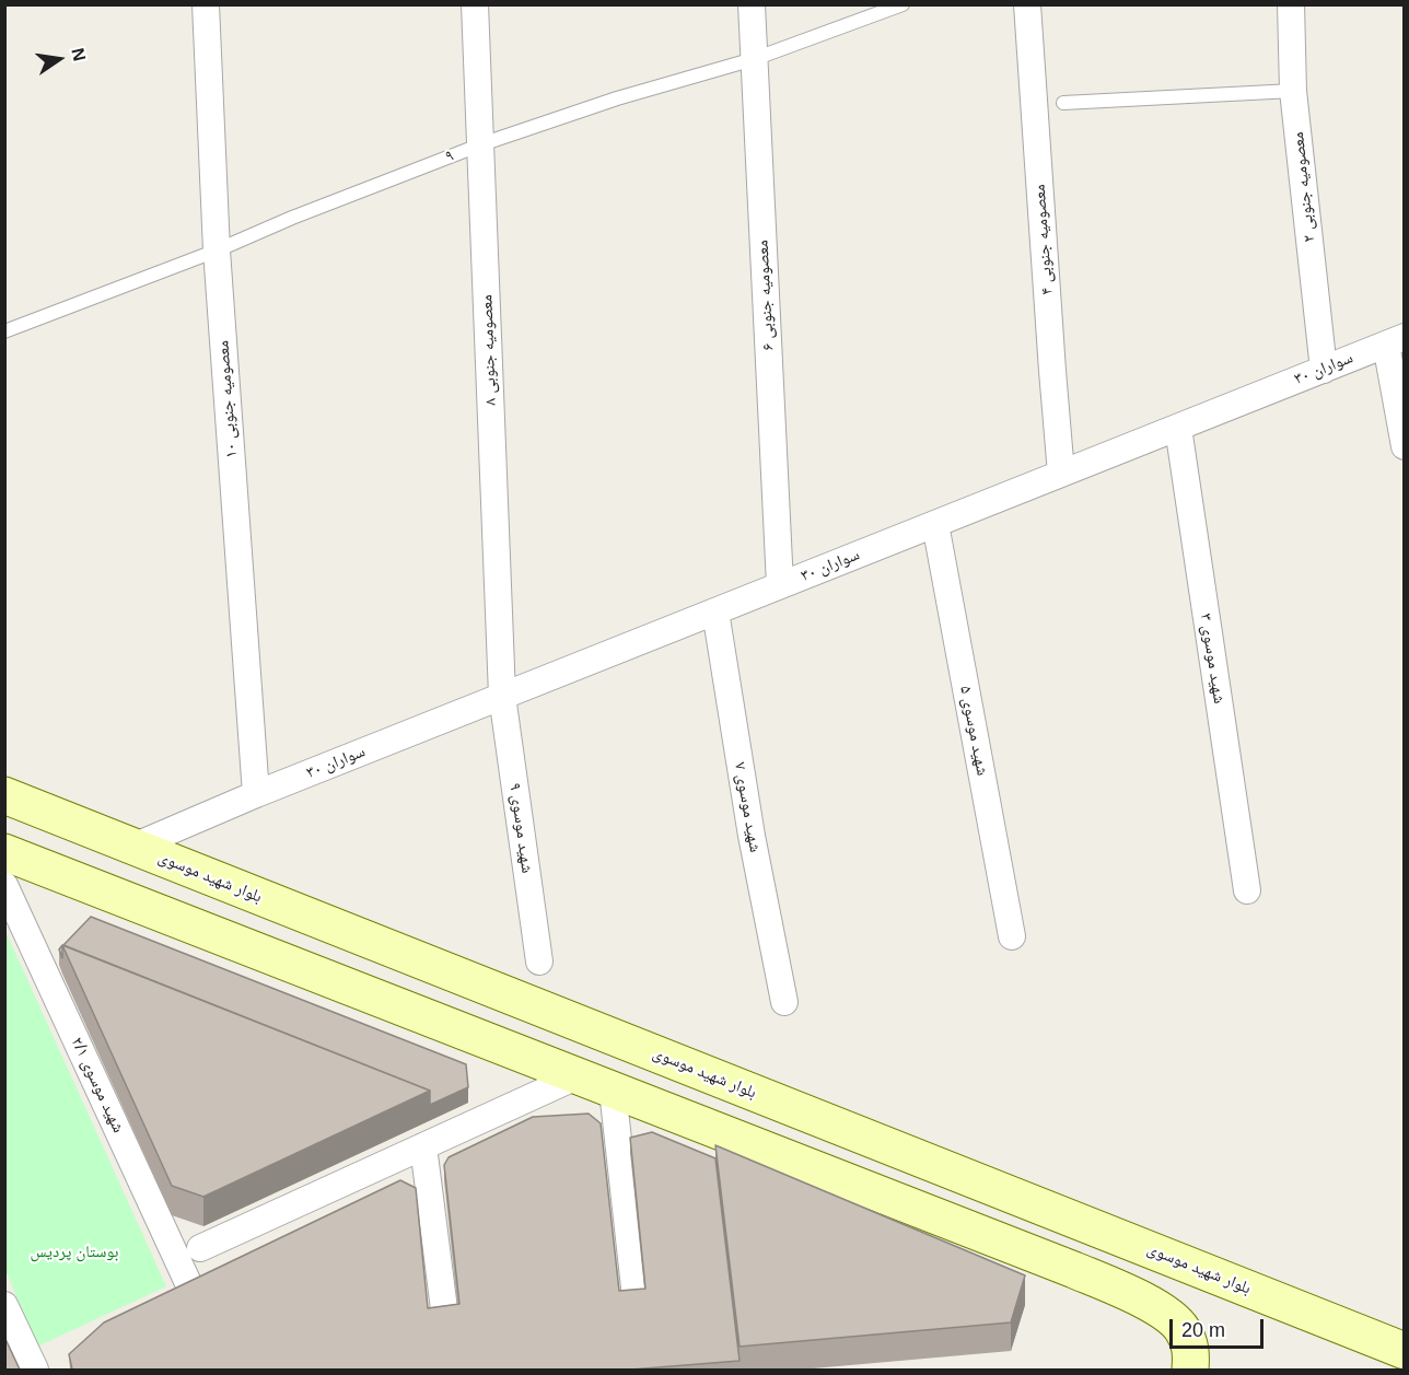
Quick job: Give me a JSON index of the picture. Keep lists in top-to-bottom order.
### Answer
{
  "streets": {
    "main road": ["بلوار شهید موسوی"],
    "street": [
      "معصومیه جنوبی ۲",
      "معصومیه جنوبی ۴",
      "معصومیه جنوبی ۶",
      "معصومیه جنوبی ۸",
      "سواران ۳۰",
      "معصومیه جنوبی ۱۰",
      "شهید موسوی ۳",
      "شهید موسوی ۵",
      "شهید موسوی ۷",
      "شهید موسوی ۹",
      "شهید موسوی ۲/۱"
    ],
    "lane": ["۹"]
  },
  "crossings": [
    ["۹", "معصومیه جنوبی ۶"],
    ["۹", "معصومیه جنوبی ۸"],
    ["۹", "معصومیه جنوبی ۱۰"],
    ["معصومیه جنوبی ۲", "سواران ۳۰"],
    ["معصومیه جنوبی ۴", "سواران ۳۰"],
    ["معصومیه جنوبی ۶", "سواران ۳۰"],
    ["معصومیه جنوبی ۸", "سواران ۳۰"],
    ["معصومیه جنوبی ۸", "شهید موسوی ۹"],
    ["سواران ۳۰", "معصومیه جنوبی ۱۰"],
    ["سواران ۳۰", "شهید موسوی ۳"],
    ["سواران ۳۰", "شهید موسوی ۵"],
    ["سواران ۳۰", "شهید موسوی ۷"],
    ["سواران ۳۰", "شهید موسوی ۹"],
    ["سواران ۳۰", "بلوار شهید موسوی"]
  ],
  "parks": ["بوستان پردیس"],
  "scale_bar": "20 m",
  "north": "right"
}
